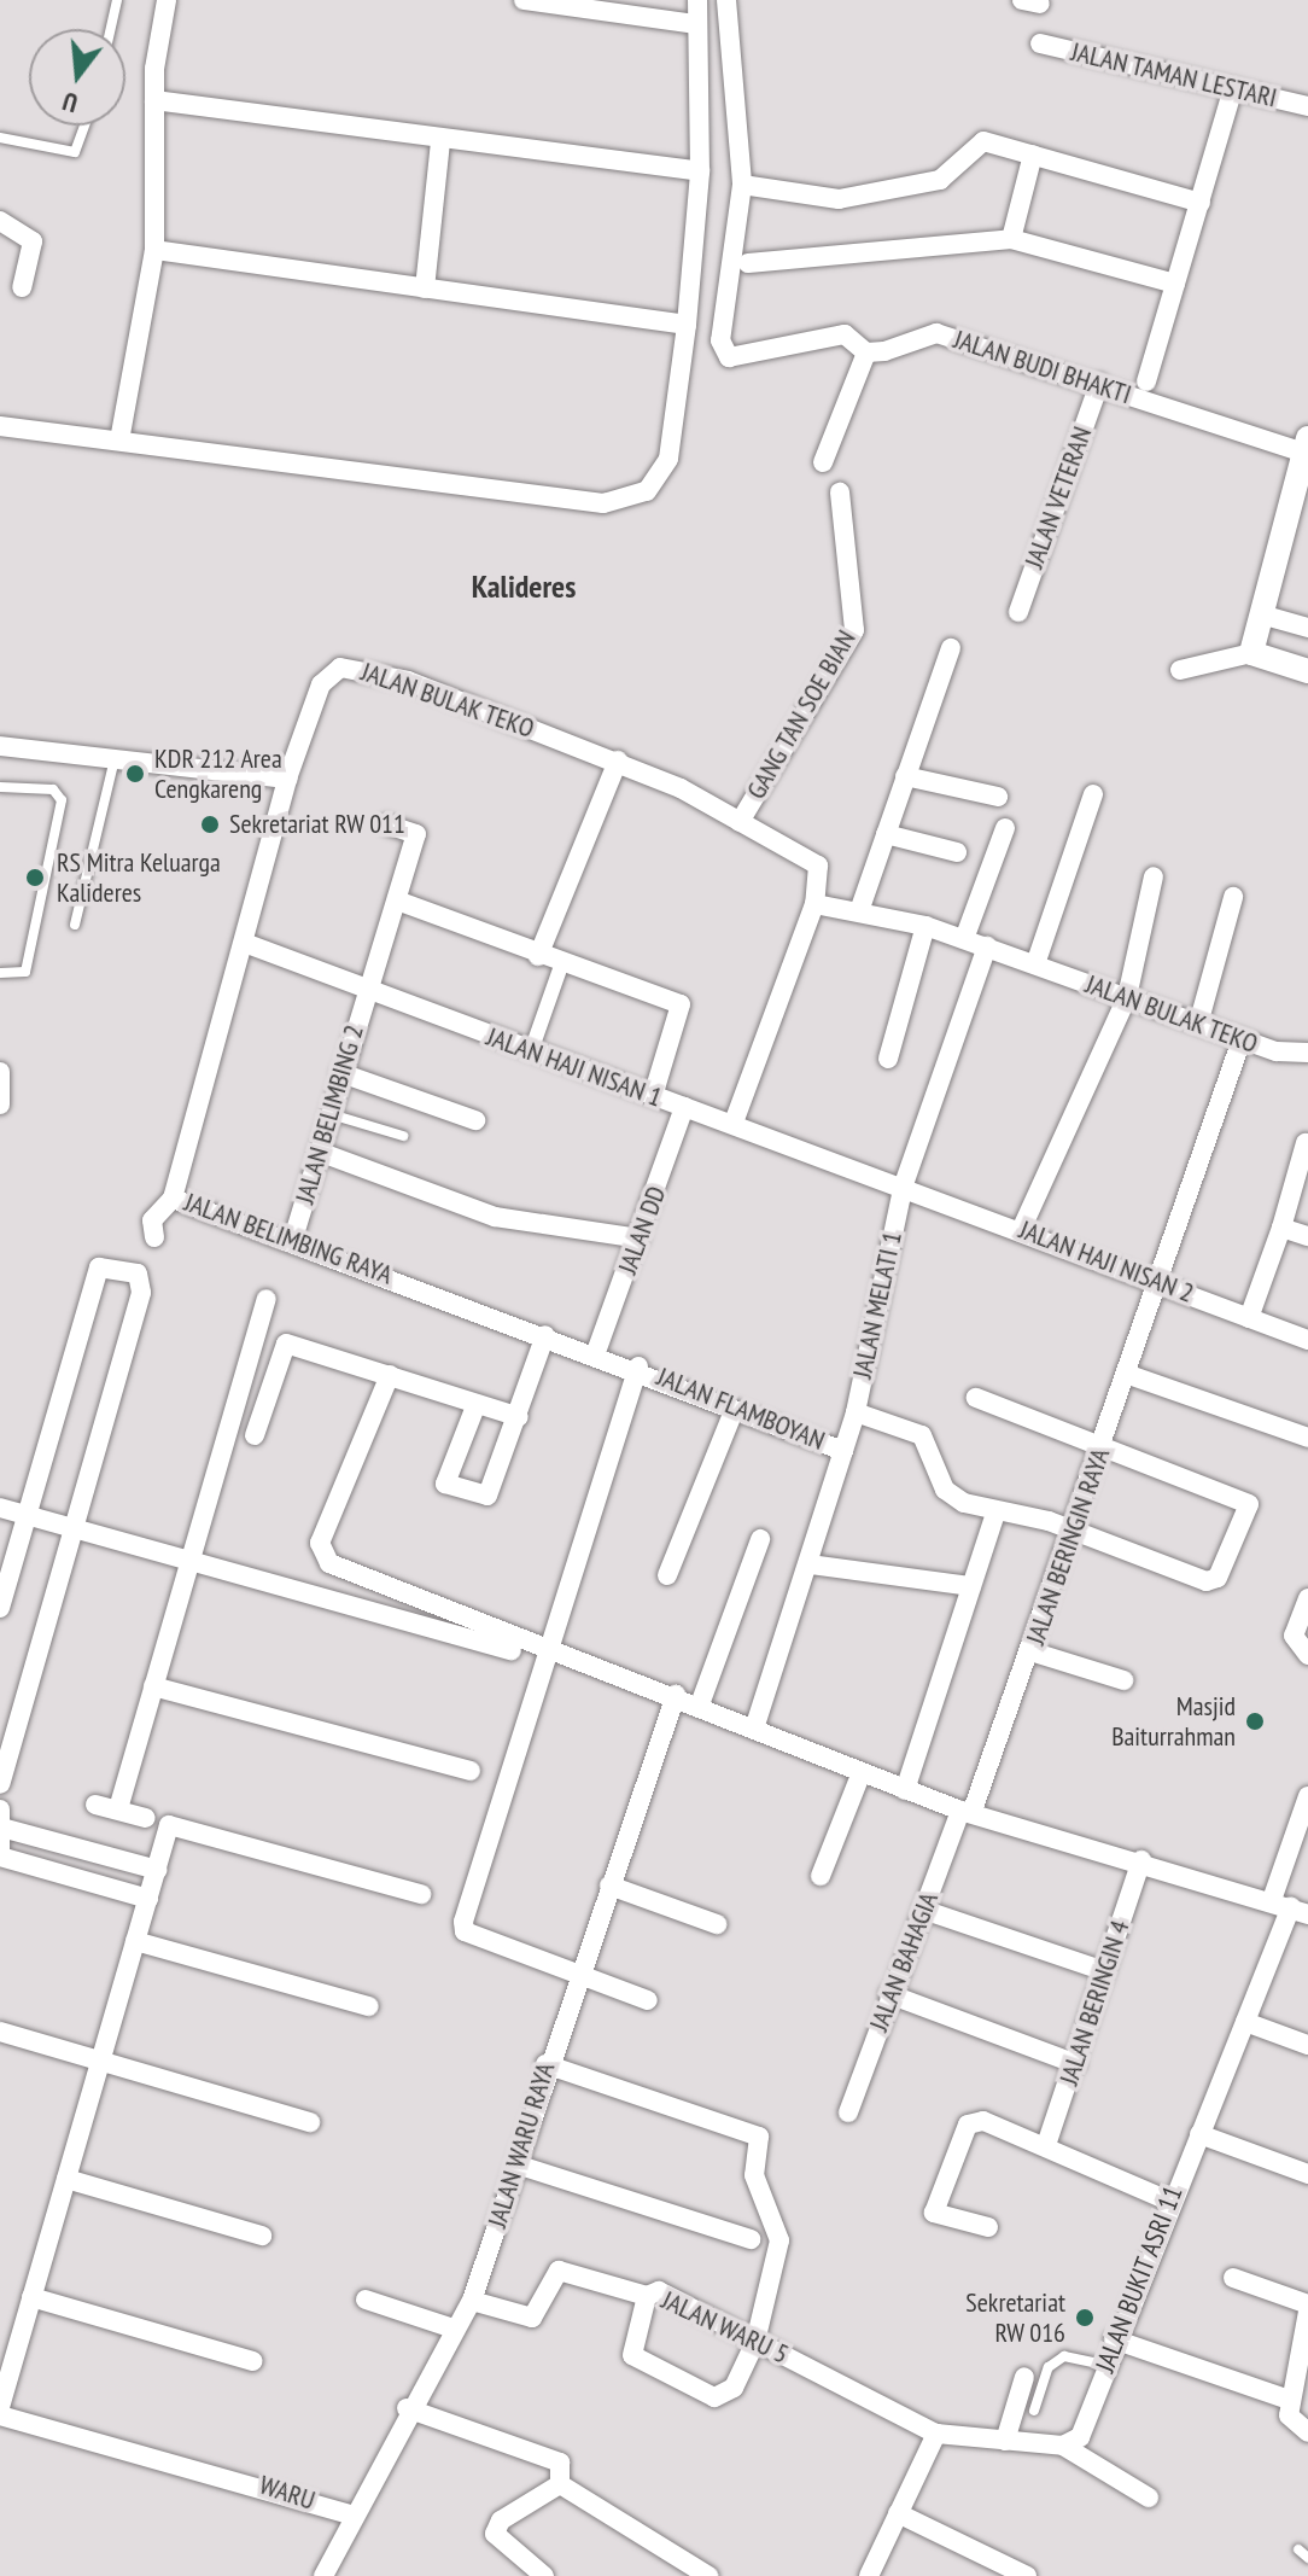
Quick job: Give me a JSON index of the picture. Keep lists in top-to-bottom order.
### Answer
{
  "streets": {
    "street": [
      "JALAN TAMAN LESTARI",
      "JALAN BUDI BHAKTI",
      "JALAN VETERAN",
      "JALAN BULAK TEKO",
      "GANG TAN SOE BIAN",
      "JALAN HAJI NISAN 1",
      "JALAN BELIMBING 2",
      "JALAN DD",
      "JALAN BELIMBING RAYA",
      "JALAN HAJI NISAN 2",
      "JALAN MELATI 1",
      "JALAN FLAMBOYAN",
      "JALAN BERINGIN RAYA",
      "JALAN BAHAGIA",
      "JALAN BERINGIN 4",
      "JALAN WARU RAYA",
      "JALAN BUKIT ASRI 11",
      "JALAN WARU 5",
      "WARU"
    ]
  },
  "crossings": [
    ["JALAN BUDI BHAKTI", "JALAN VETERAN"],
    ["JALAN BULAK TEKO", "GANG TAN SOE BIAN"],
    ["JALAN BULAK TEKO", "JALAN HAJI NISAN 1"],
    ["JALAN BULAK TEKO", "JALAN BELIMBING RAYA"],
    ["JALAN BULAK TEKO", "JALAN MELATI 1"],
    ["JALAN BULAK TEKO", "JALAN BERINGIN RAYA"],
    ["JALAN HAJI NISAN 1", "JALAN BELIMBING 2"],
    ["JALAN HAJI NISAN 1", "JALAN DD"],
    ["JALAN HAJI NISAN 1", "JALAN BELIMBING RAYA"],
    ["JALAN HAJI NISAN 1", "JALAN HAJI NISAN 2"],
    ["JALAN HAJI NISAN 1", "JALAN MELATI 1"],
    ["JALAN BELIMBING 2", "JALAN BELIMBING RAYA"],
    ["JALAN DD", "JALAN BELIMBING RAYA"],
    ["JALAN DD", "JALAN FLAMBOYAN"],
    ["JALAN BELIMBING RAYA", "JALAN FLAMBOYAN"],
    ["JALAN HAJI NISAN 2", "JALAN MELATI 1"],
    ["JALAN HAJI NISAN 2", "JALAN BERINGIN RAYA"],
    ["JALAN MELATI 1", "JALAN BERINGIN RAYA"],
    ["JALAN BERINGIN RAYA", "JALAN BAHAGIA"],
    ["JALAN WARU RAYA", "JALAN WARU 5"],
    ["JALAN WARU RAYA", "WARU"]
  ],
  "districts": ["Kalideres"],
  "places": [
    "KDR 212 Area Cengkareng",
    "Sekretariat RW 011",
    "RS Mitra Keluarga Kalideres",
    "Masjid Baiturrahman",
    "Sekretariat RW 016"
  ],
  "north": "bottom"
}
